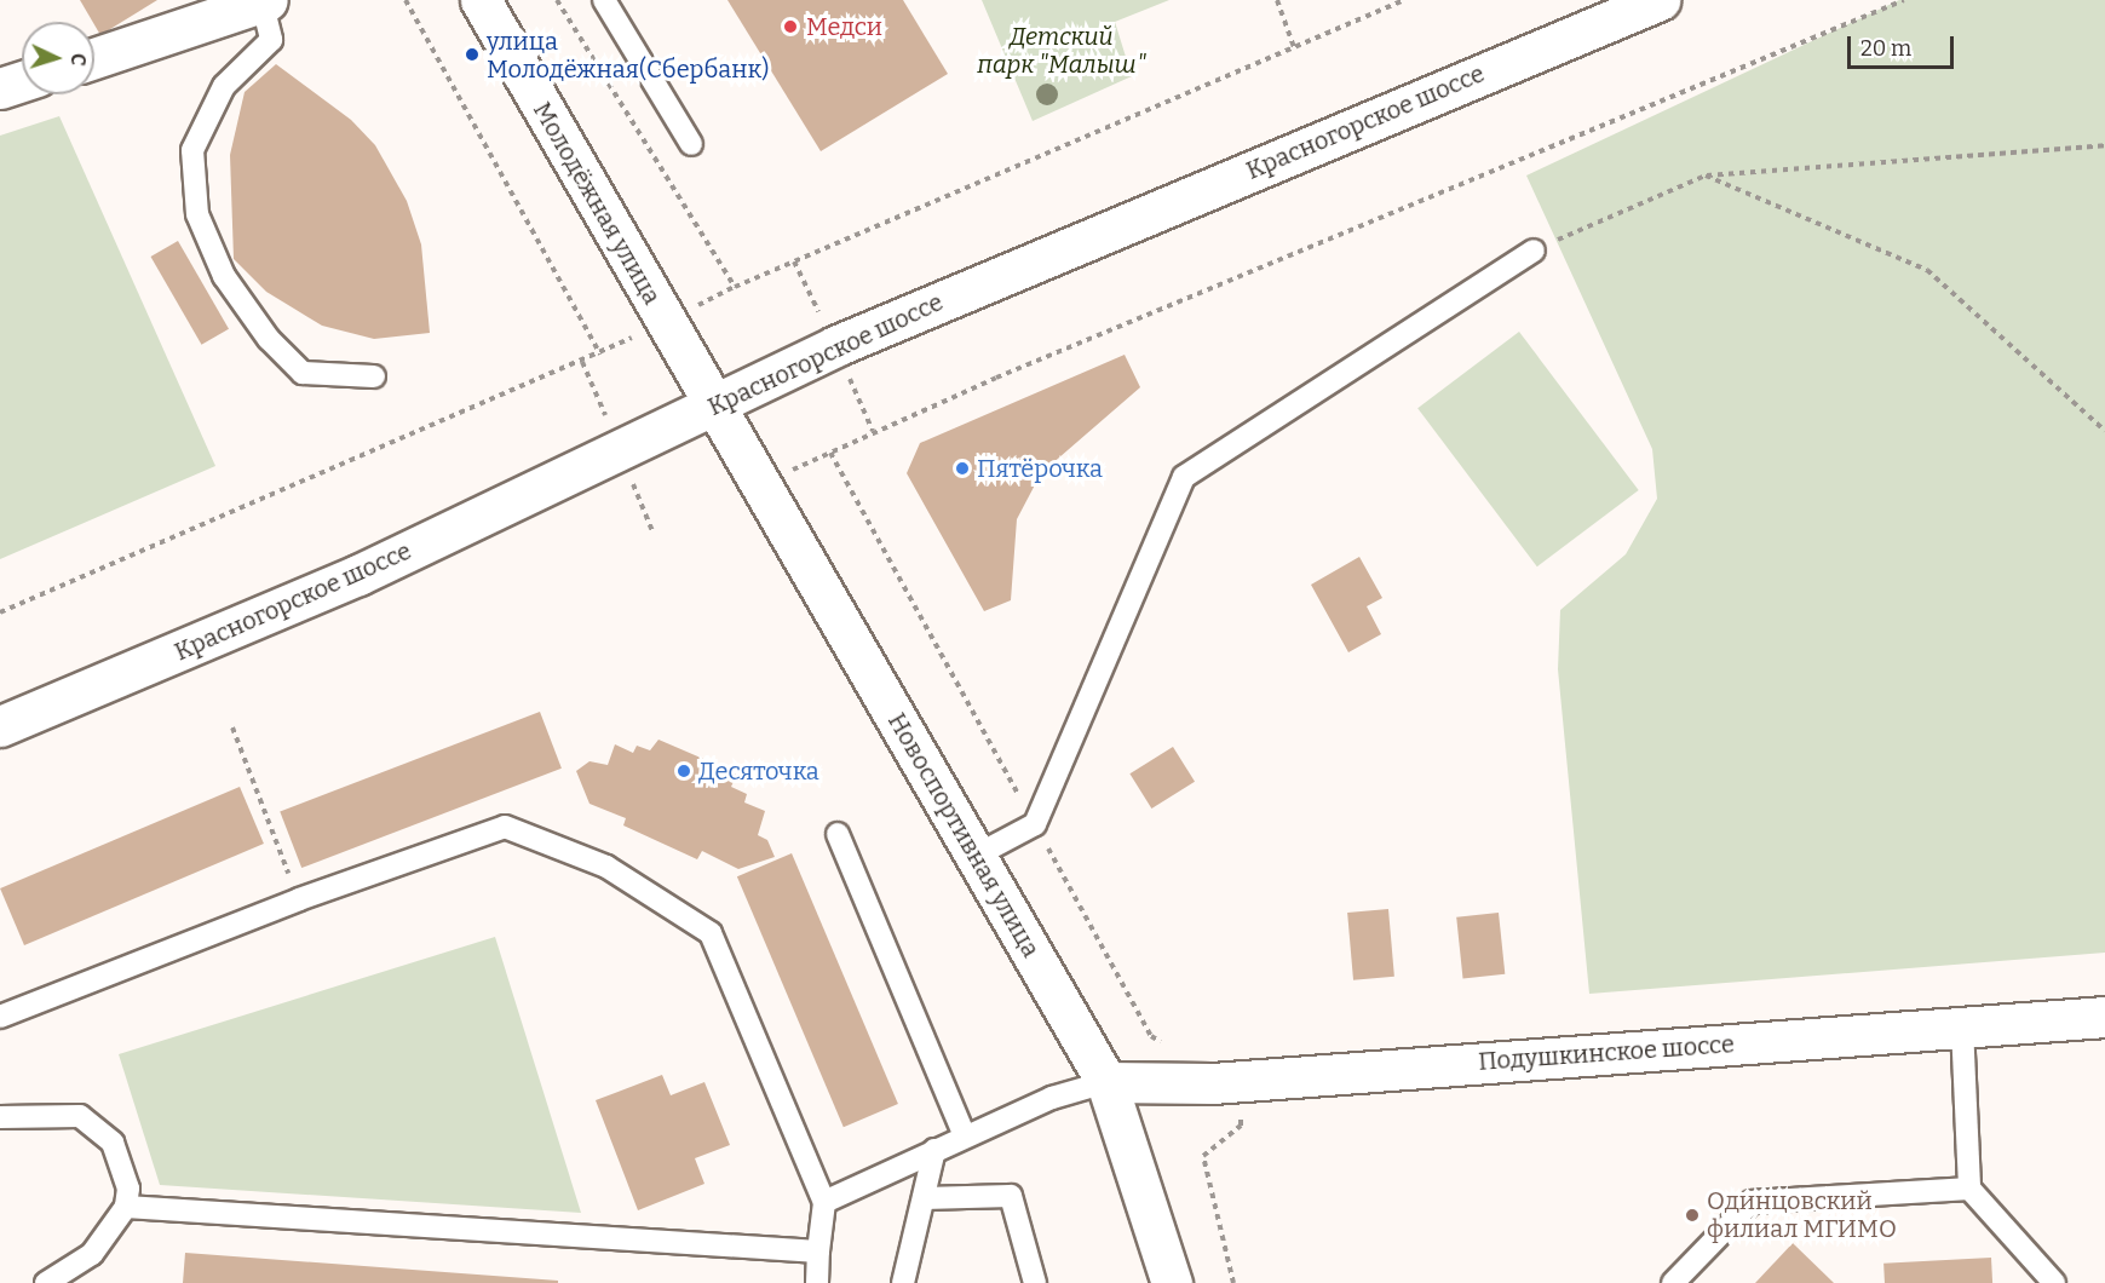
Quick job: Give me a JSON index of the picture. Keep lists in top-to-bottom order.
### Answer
{
  "streets": {
    "main road": [
      "Красногорское шоссе",
      "Молодёжная улица",
      "Новоспортивная улица",
      "Подушкинское шоссе"
    ]
  },
  "crossings": [
    ["Красногорское шоссе", "Молодёжная улица"],
    ["Красногорское шоссе", "Новоспортивная улица"],
    ["Молодёжная улица", "Новоспортивная улица"],
    ["Новоспортивная улица", "Подушкинское шоссе"]
  ],
  "parks": ["Детский парк \"Малыш\""],
  "places": [
    "Медси",
    "улица Молодёжная(Сбербанк)",
    "Пятёрочка",
    "Десяточка",
    "Одинцовский филиал МГИМО"
  ],
  "scale_bar": "20 m",
  "north": "right"
}
